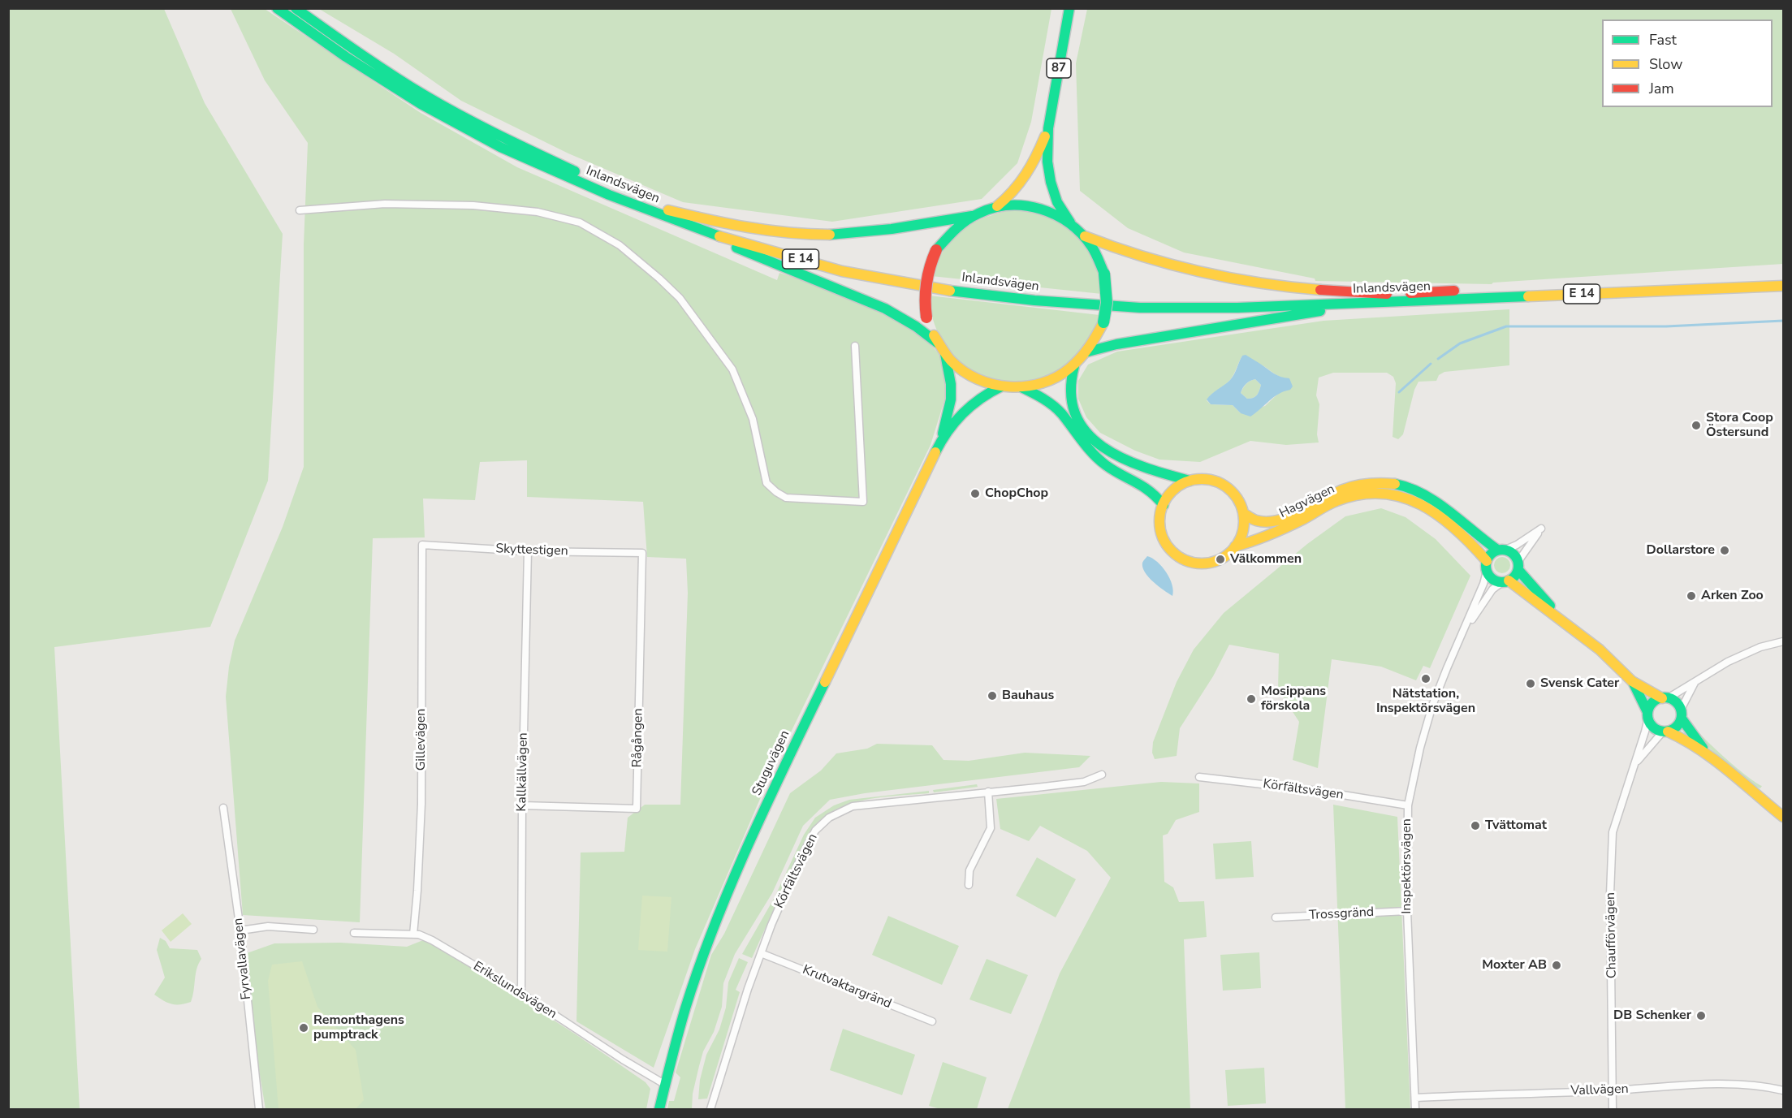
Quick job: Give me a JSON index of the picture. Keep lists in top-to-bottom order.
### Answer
{
  "streets": {
    "main road": [
      "87",
      "Inlandsvägen",
      "E 14",
      "Hagvägen",
      "Stuguvägen"
    ],
    "street": [
      "Skyttestigen",
      "Rågången",
      "Gillevägen",
      "Kallkällvägen",
      "Körfältsvägen",
      "Inspektörsvägen",
      "Trossgränd",
      "Chaufförvägen",
      "Fyrvallavägen",
      "Krutvaktargränd",
      "Erikslundsvägen",
      "Vallvägen"
    ]
  },
  "crossings": [
    ["Hagvägen", "Inspektörsvägen"],
    ["Skyttestigen", "Rågången"],
    ["Skyttestigen", "Gillevägen"],
    ["Skyttestigen", "Kallkällvägen"],
    ["Rågången", "Kallkällvägen"],
    ["Gillevägen", "Erikslundsvägen"],
    ["Stuguvägen", "Erikslundsvägen"],
    ["Kallkällvägen", "Erikslundsvägen"],
    ["Körfältsvägen", "Inspektörsvägen"],
    ["Körfältsvägen", "Krutvaktargränd"],
    ["Inspektörsvägen", "Trossgränd"],
    ["Inspektörsvägen", "Vallvägen"],
    ["Chaufförvägen", "Vallvägen"]
  ],
  "places": [
    "Stora Coop Östersund",
    "ChopChop",
    "Dollarstore",
    "Välkommen",
    "Arken Zoo",
    "Nätstation, Inspektörsvägen",
    "Svensk Cater",
    "Bauhaus",
    "Mosippans förskola",
    "Tvättomat",
    "Moxter AB",
    "DB Schenker",
    "Remonthagens pumptrack"
  ],
  "legend": ["Fast", "Slow", "Jam"]
}
